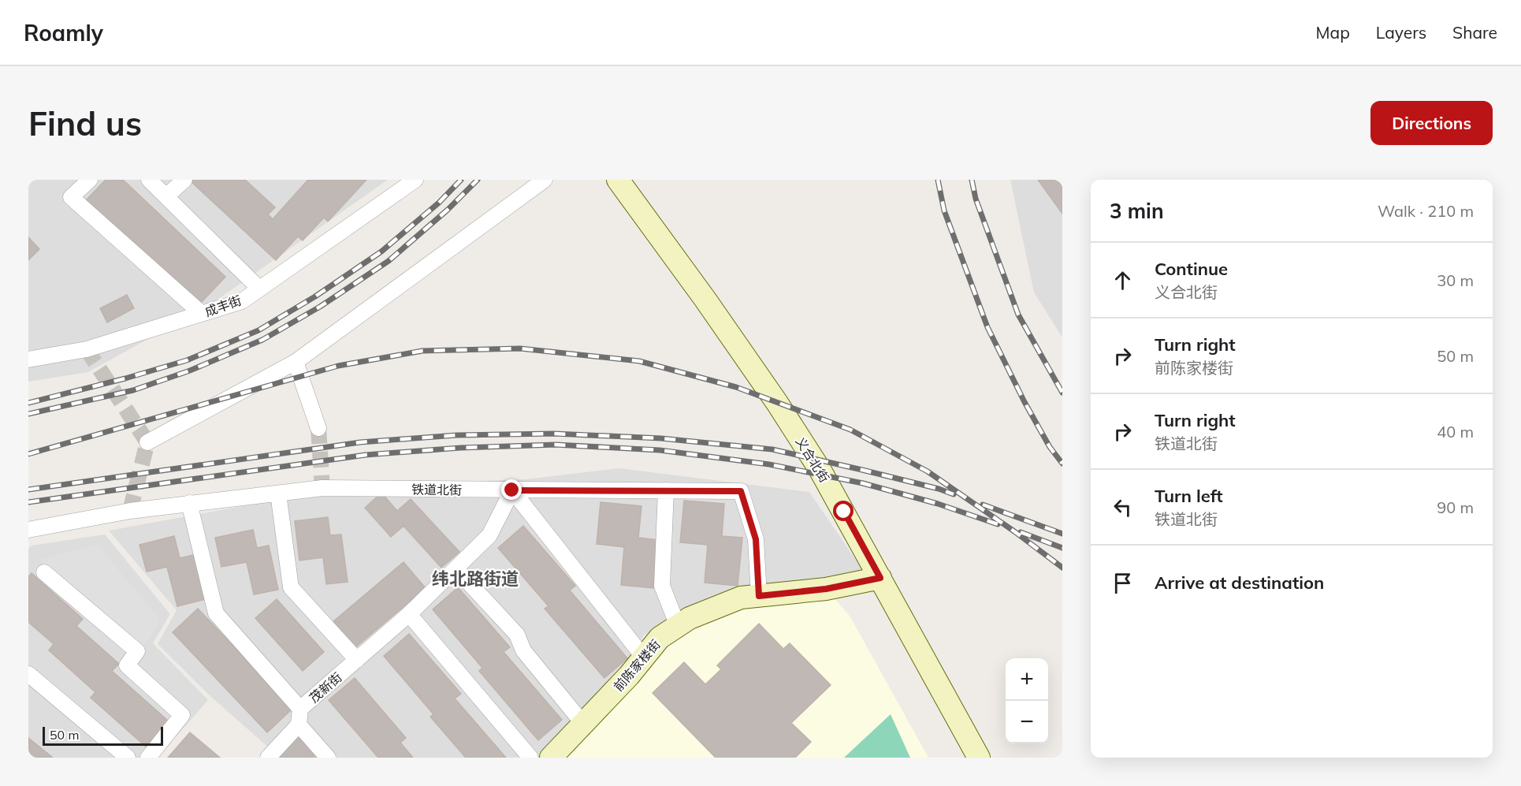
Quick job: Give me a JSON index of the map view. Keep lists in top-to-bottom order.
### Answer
{
  "streets": {
    "main road": ["义合北街", "前陈家楼街"],
    "street": ["成丰街", "铁道北街", "茂新街"]
  },
  "crossings": [
    ["义合北街", "前陈家楼街"],
    ["铁道北街", "前陈家楼街"],
    ["铁道北街", "茂新街"]
  ],
  "districts": ["纬北路街道"],
  "scale_bar": "50 m",
  "page": {
    "header": "Roamly",
    "nav": ["Map", "Layers", "Share"],
    "buttons": "Directions",
    "title": "Find us",
    "heading": ["3 min", "Walk · 210 m"],
    "list": [
      ["Continue", "义合北街", "30 m"],
      ["Turn right", "前陈家楼街", "50 m"],
      ["Turn right", "铁道北街", "40 m"],
      ["Turn left", "铁道北街", "90 m"],
      "Arrive at destination"
    ],
    "map_buttons": ["+", "−"],
    "scale": "50 m"
  }
}
